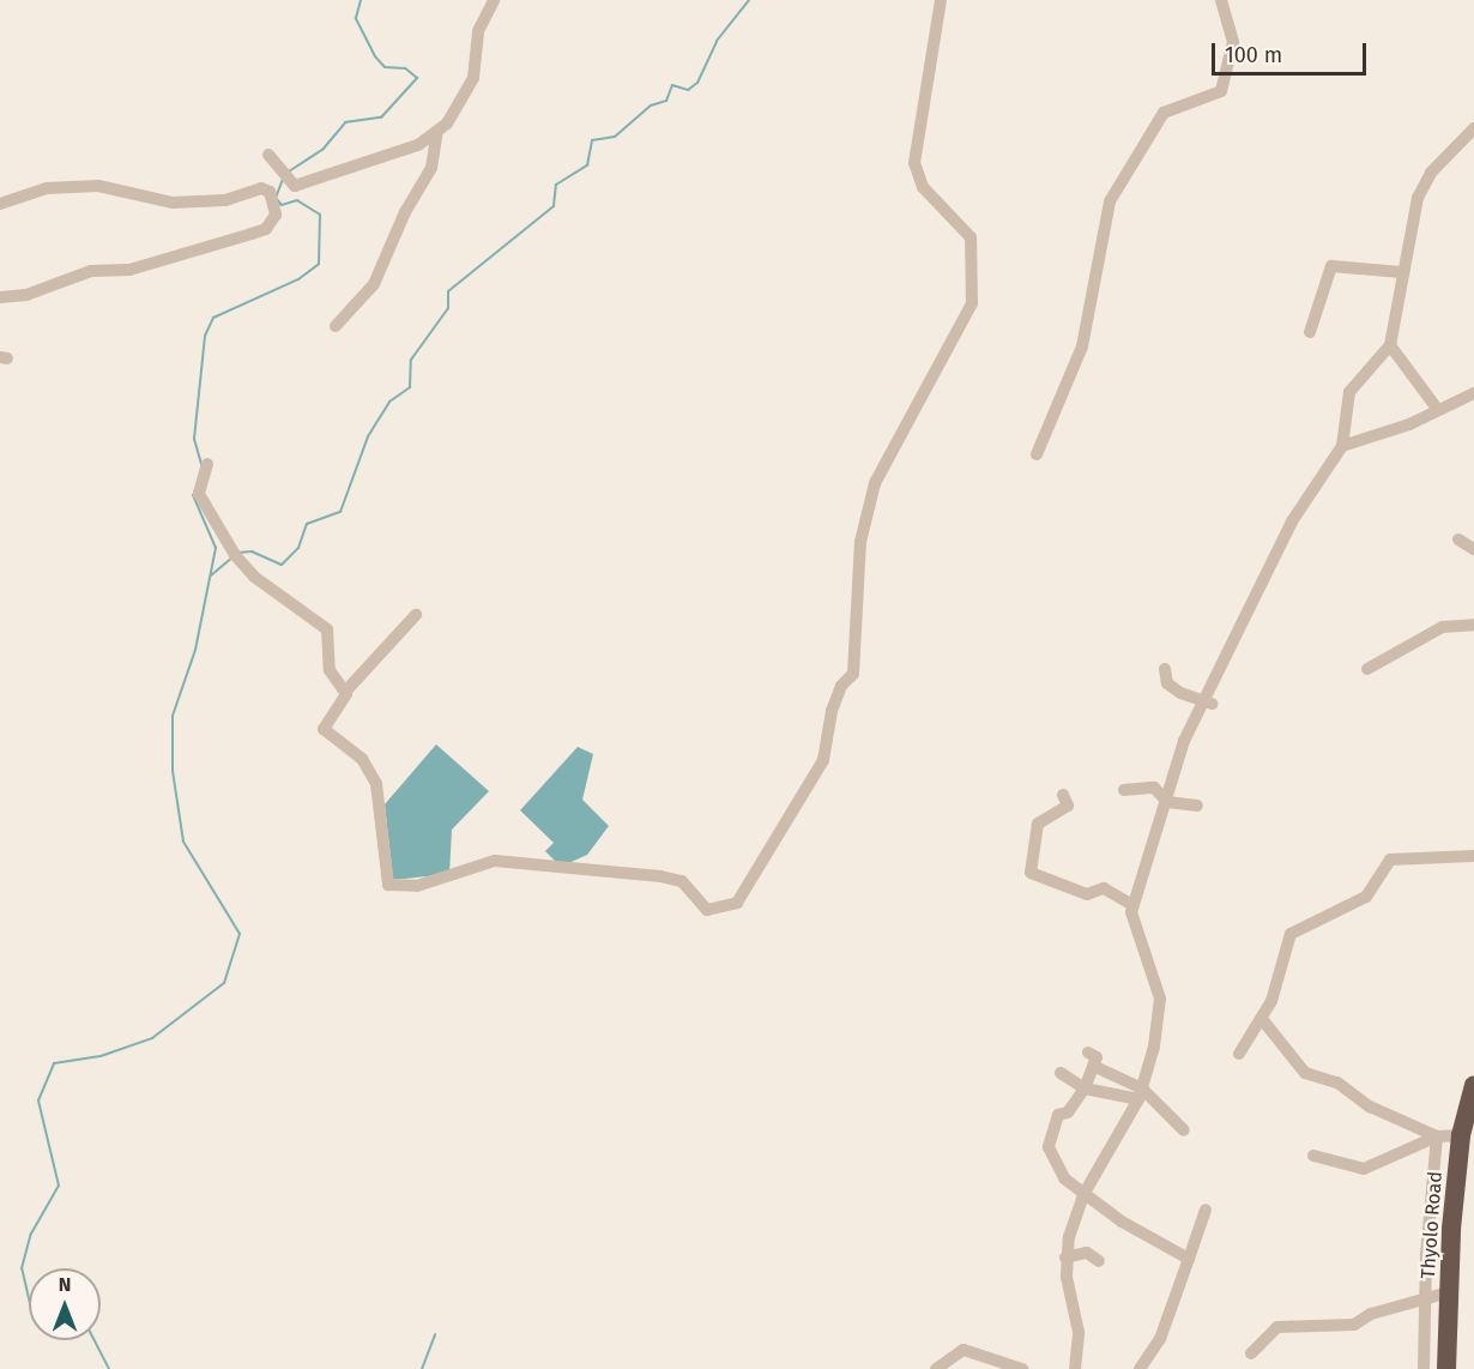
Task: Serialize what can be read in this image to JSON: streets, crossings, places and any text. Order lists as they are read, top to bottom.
{
  "streets": {
    "highway": ["Thyolo Road"]
  },
  "scale_bar": "100 m",
  "north": "top"
}
